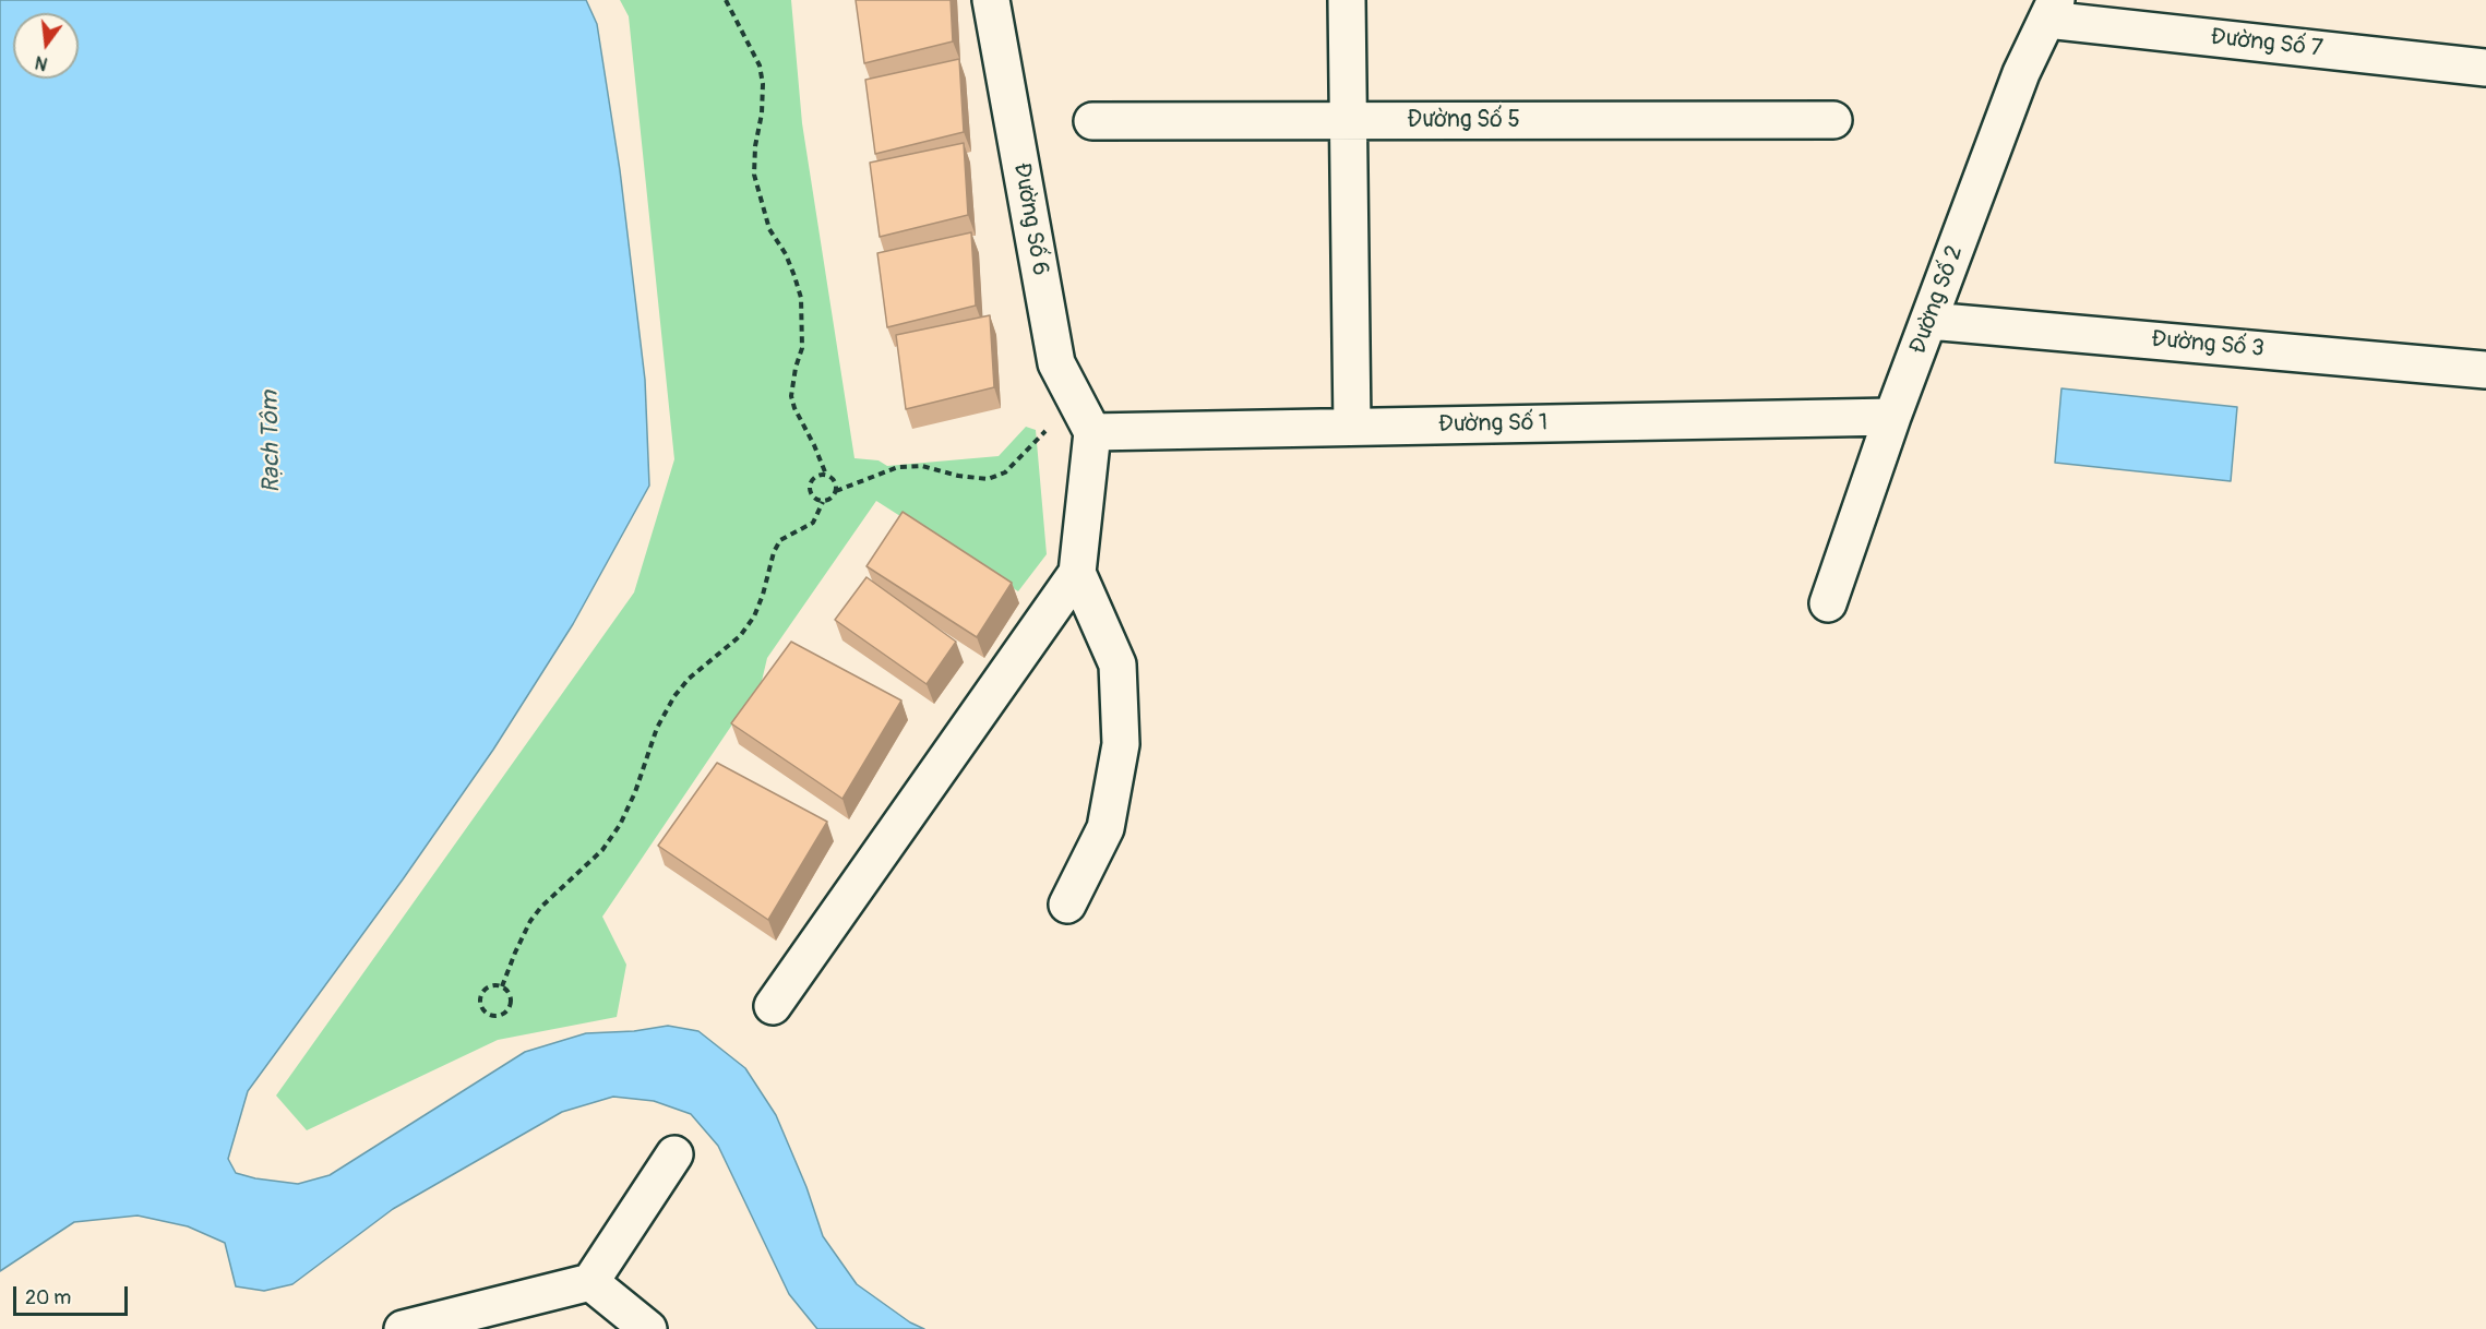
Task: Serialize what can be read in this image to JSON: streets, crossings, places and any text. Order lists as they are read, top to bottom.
{
  "streets": {
    "street": [
      "Đường Số 7",
      "Đường Số 5",
      "Đường Số 6",
      "Đường Số 2",
      "Đường Số 3",
      "Đường Số 1"
    ]
  },
  "crossings": [
    ["Đường Số 7", "Đường Số 2"],
    ["Đường Số 6", "Đường Số 1"],
    ["Đường Số 2", "Đường Số 3"],
    ["Đường Số 2", "Đường Số 1"]
  ],
  "water": ["Rạch Tôm"],
  "scale_bar": "20 m",
  "north": "bottom"
}
